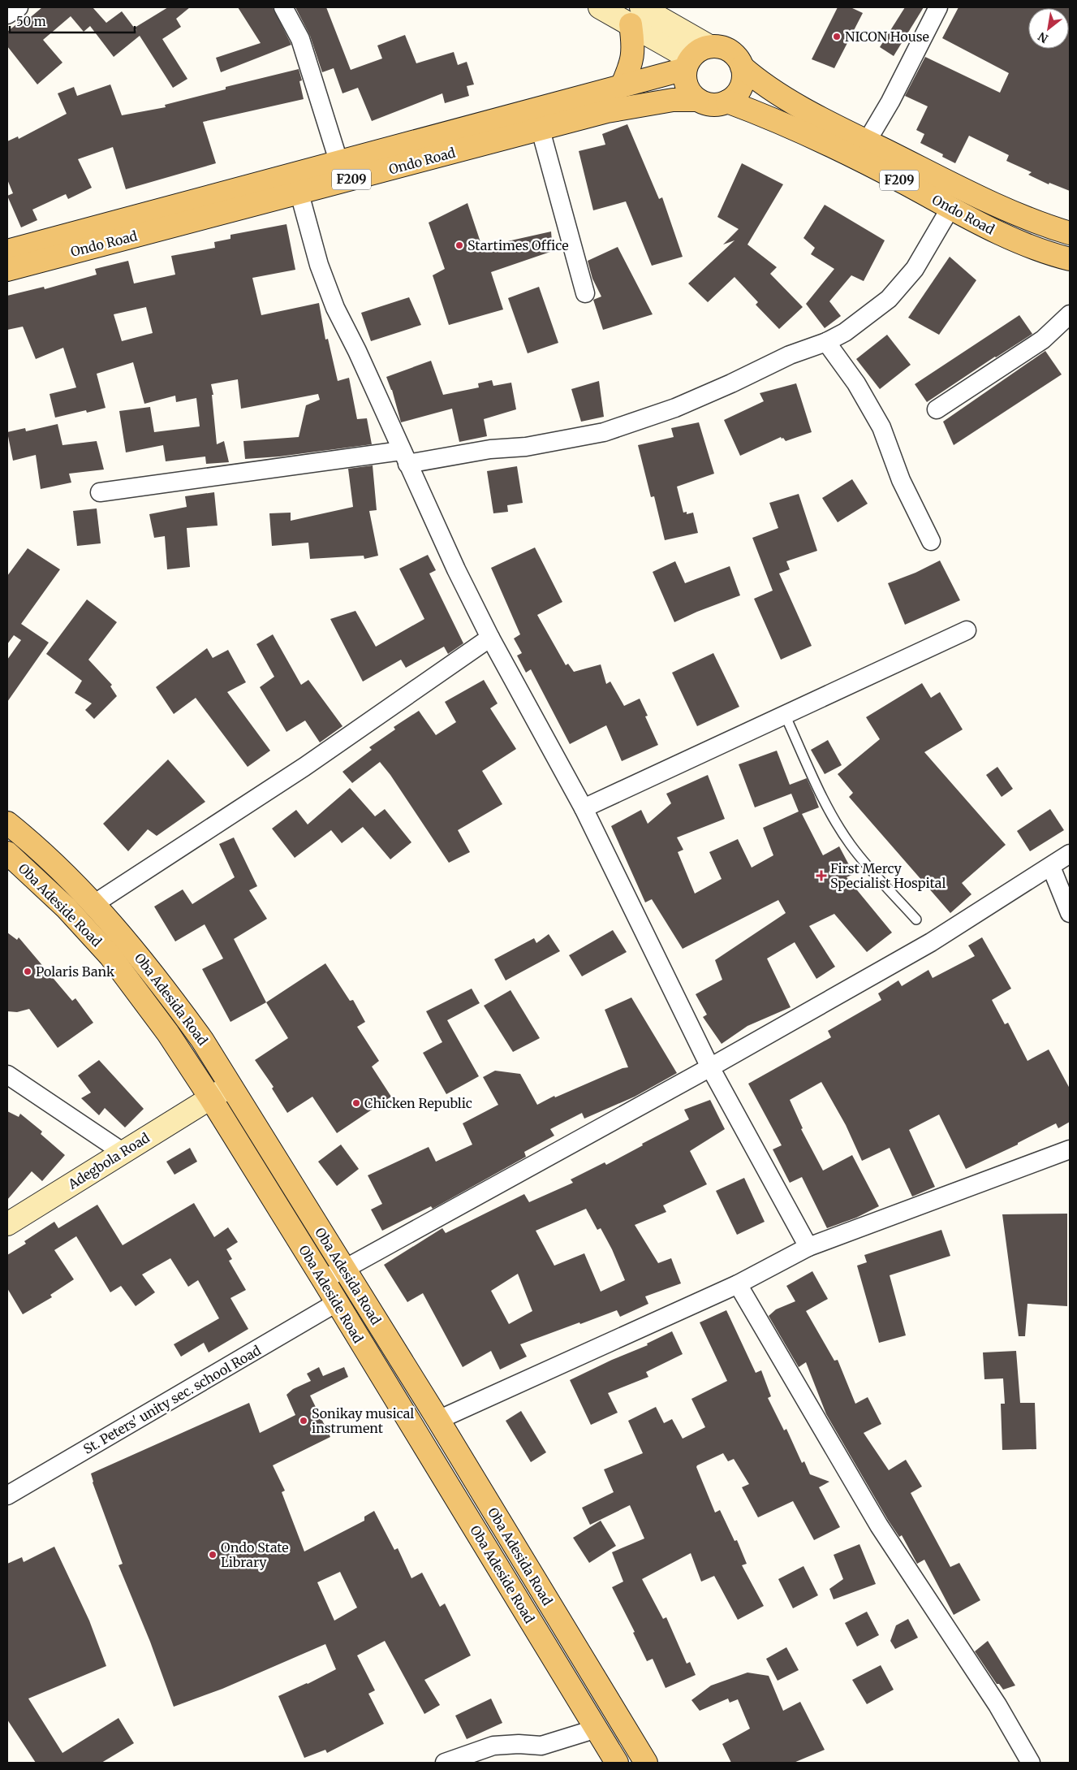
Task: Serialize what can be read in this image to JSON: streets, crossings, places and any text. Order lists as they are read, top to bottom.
{
  "streets": {
    "main road": [
      "Ondo Road",
      "F209",
      "Oba Adeside Road",
      "Oba Adesida Road"
    ],
    "street": ["Adegbola Road", "St. Peters' unity sec. school Road"]
  },
  "crossings": [
    ["Ondo Road", "F209"],
    ["Oba Adeside Road", "Adegbola Road"],
    ["Oba Adeside Road", "St. Peters' unity sec. school Road"],
    ["Oba Adesida Road", "Adegbola Road"]
  ],
  "places": {
    "other": [
      "NICON House",
      "Startimes Office",
      "Polaris Bank",
      "Chicken Republic",
      "Sonikay musical instrument",
      "Ondo State Library"
    ],
    "health": ["First Mercy Specialist Hospital"]
  },
  "scale_bar": "50 m",
  "north": "bottom left"
}
